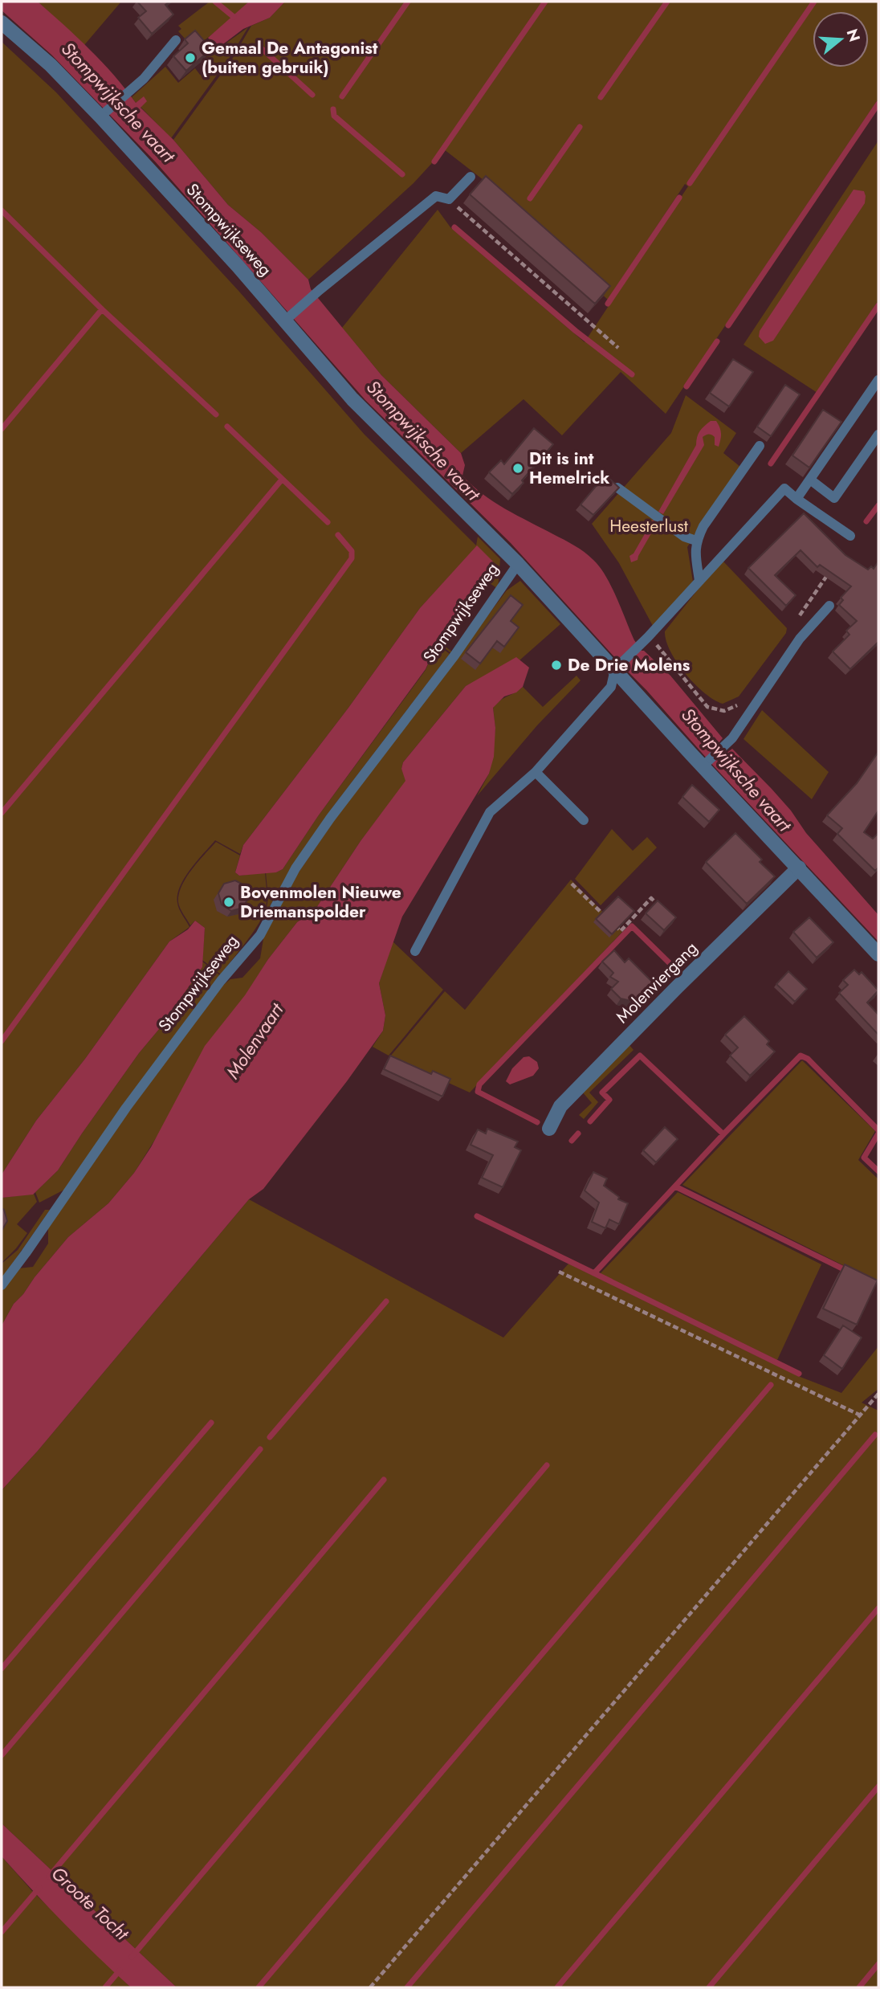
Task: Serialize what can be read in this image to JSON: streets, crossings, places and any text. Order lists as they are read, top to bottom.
{
  "streets": {
    "street": ["Stompwijkseweg", "Molenviergang"]
  },
  "crossings": [
    ["Stompwijkseweg", "Molenviergang"]
  ],
  "water": ["Stompwijksche vaart", "Molenvaart", "Groote Tocht"],
  "parks": ["Heesterlust"],
  "places": [
    "Gemaal De Antagonist (buiten gebruik)",
    "Dit is int Hemelrick",
    "De Drie Molens",
    "Bovenmolen Nieuwe Driemanspolder"
  ],
  "north": "right"
}
